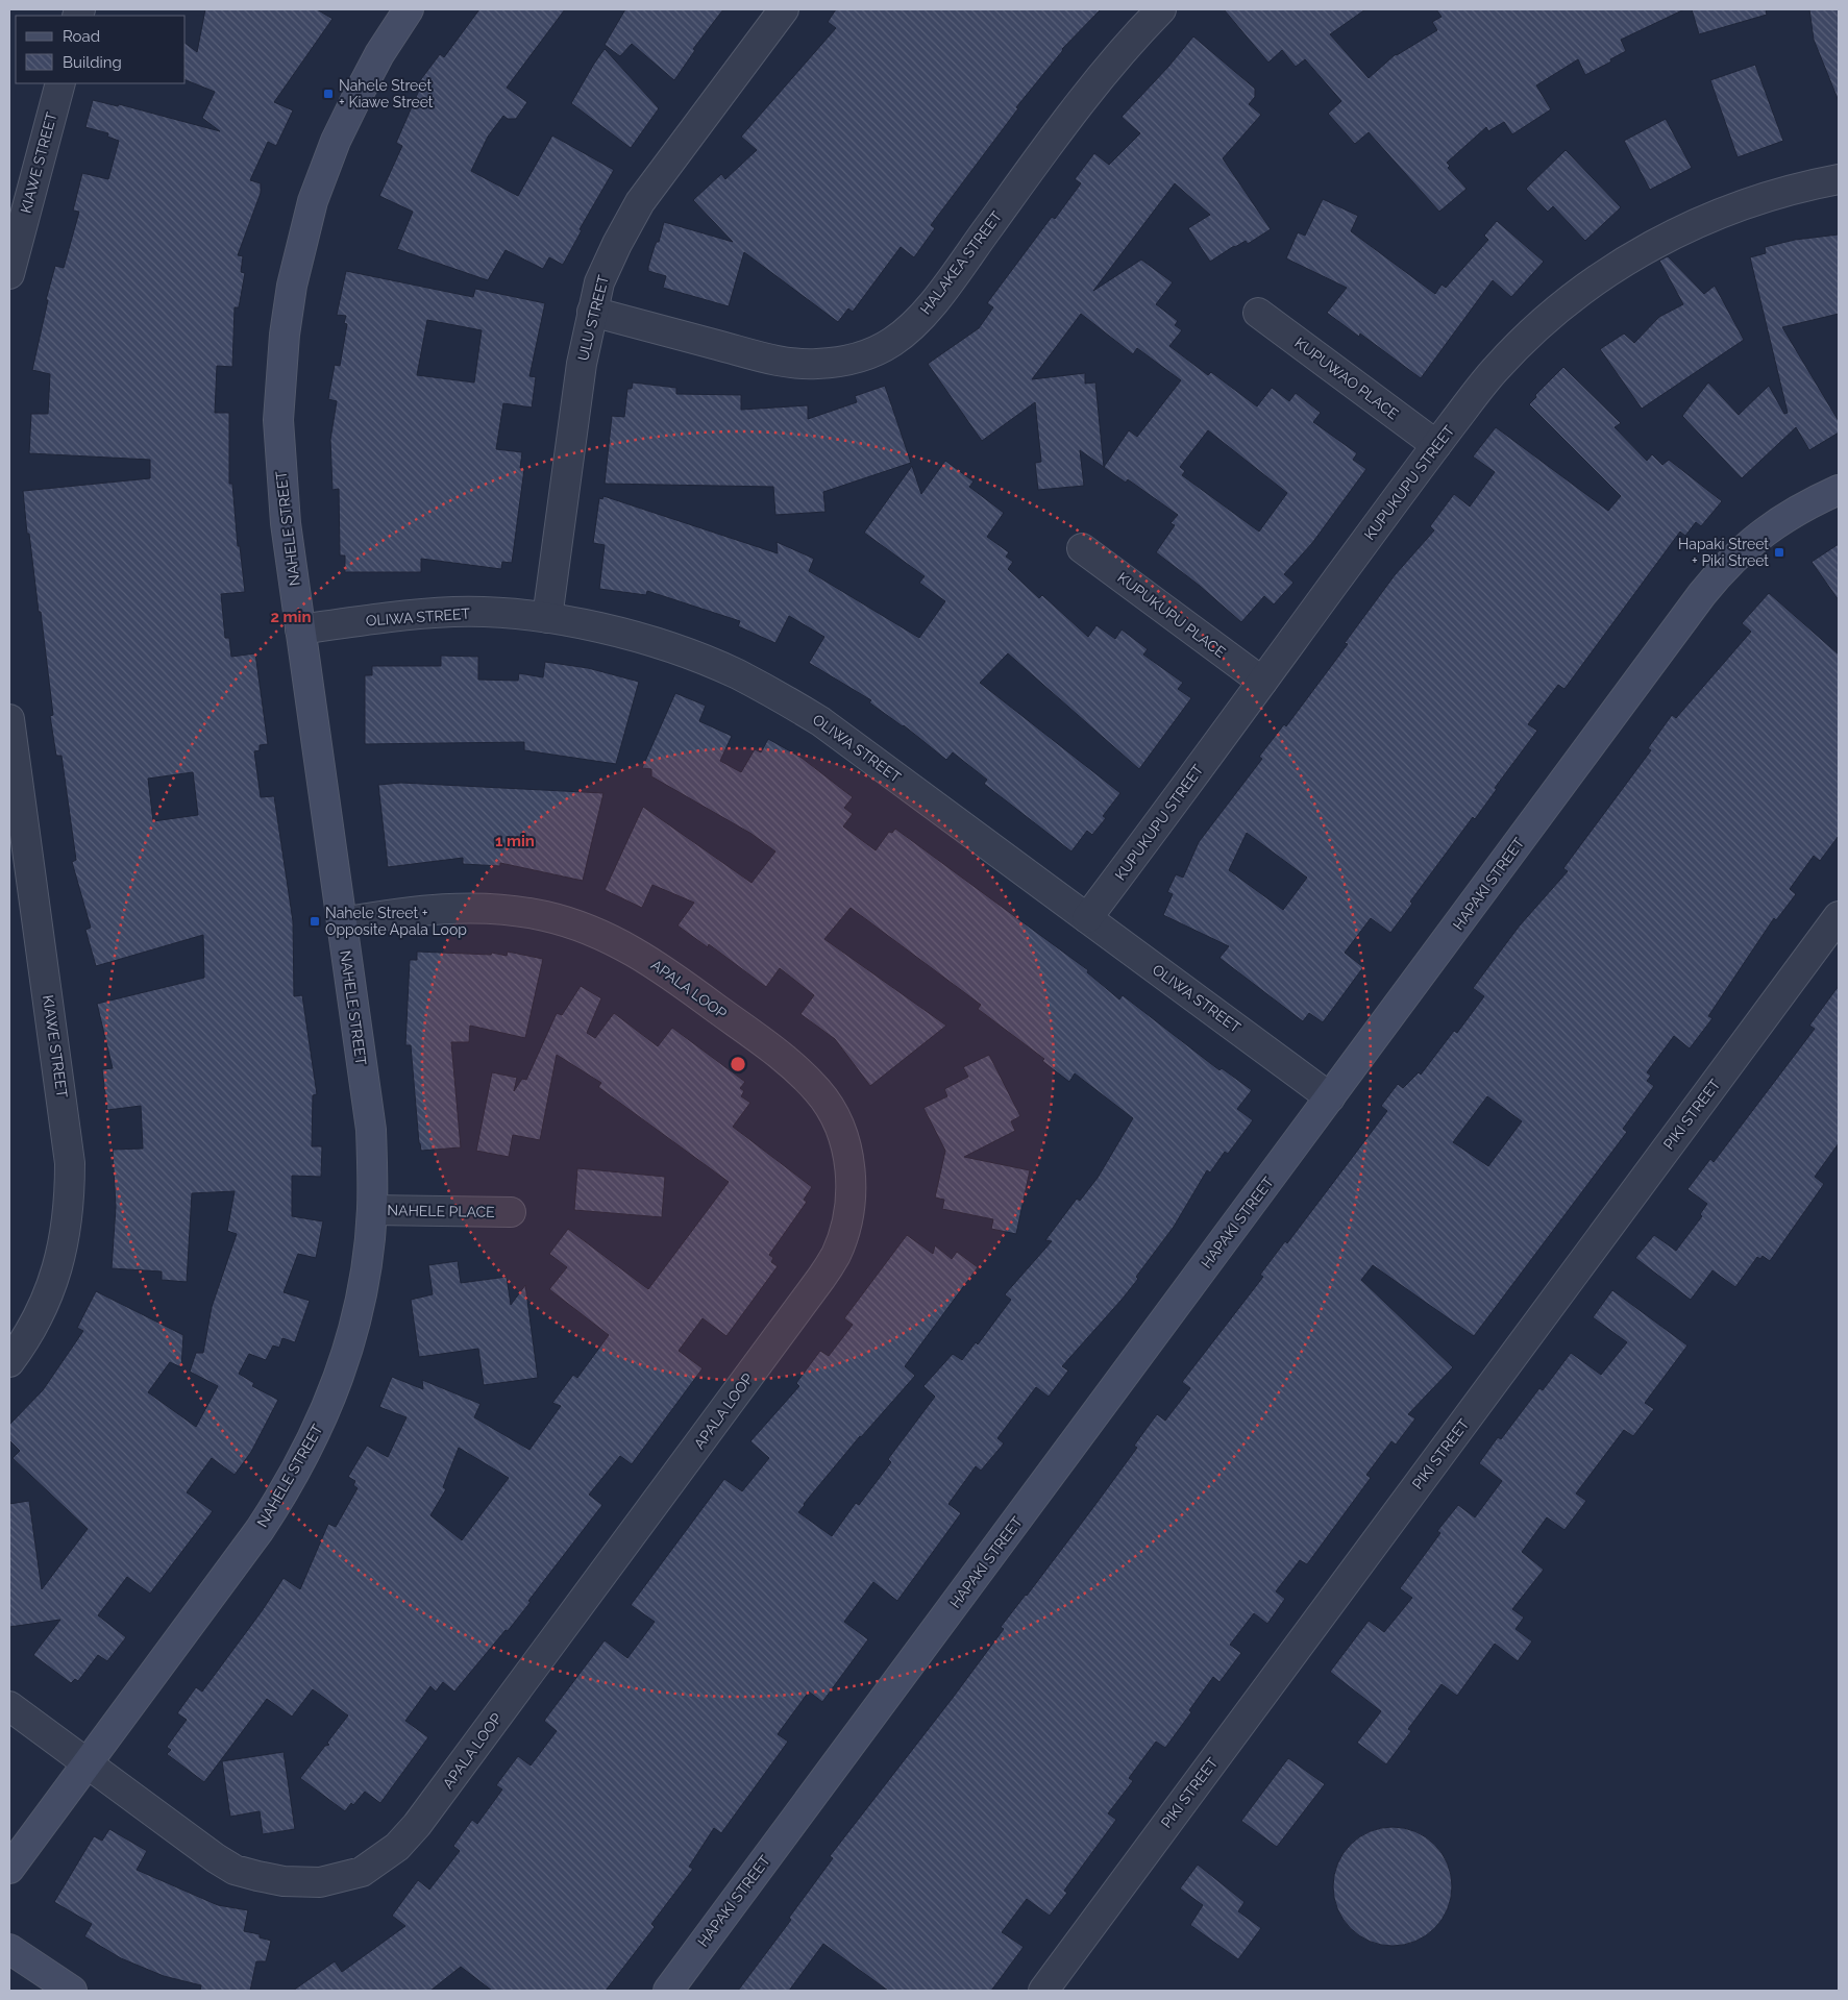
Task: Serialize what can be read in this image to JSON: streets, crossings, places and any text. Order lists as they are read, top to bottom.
{
  "streets": {
    "street": [
      "KIAWE STREET",
      "HALAKEA STREET",
      "ULU STREET",
      "KUPUWAO PLACE",
      "KUPUKUPU STREET",
      "NAHELE STREET",
      "KUPUKUPU PLACE",
      "OLIWA STREET",
      "HAPAKI STREET",
      "APALA LOOP",
      "PIKI STREET",
      "NAHELE PLACE"
    ]
  },
  "crossings": [
    ["HALAKEA STREET", "ULU STREET"],
    ["ULU STREET", "OLIWA STREET"],
    ["KUPUWAO PLACE", "KUPUKUPU STREET"],
    ["KUPUKUPU STREET", "KUPUKUPU PLACE"],
    ["KUPUKUPU STREET", "OLIWA STREET"],
    ["NAHELE STREET", "OLIWA STREET"],
    ["NAHELE STREET", "APALA LOOP"],
    ["NAHELE STREET", "NAHELE PLACE"],
    ["OLIWA STREET", "HAPAKI STREET"]
  ],
  "places": {
    "transit": ["Nahele Street + Kiawe Street", "Hapaki Street + Piki Street", "Nahele Street + Opposite Apala Loop"]
  },
  "legend": ["Road", "Building"],
  "rings": ["2 min", "1 min"]
}
